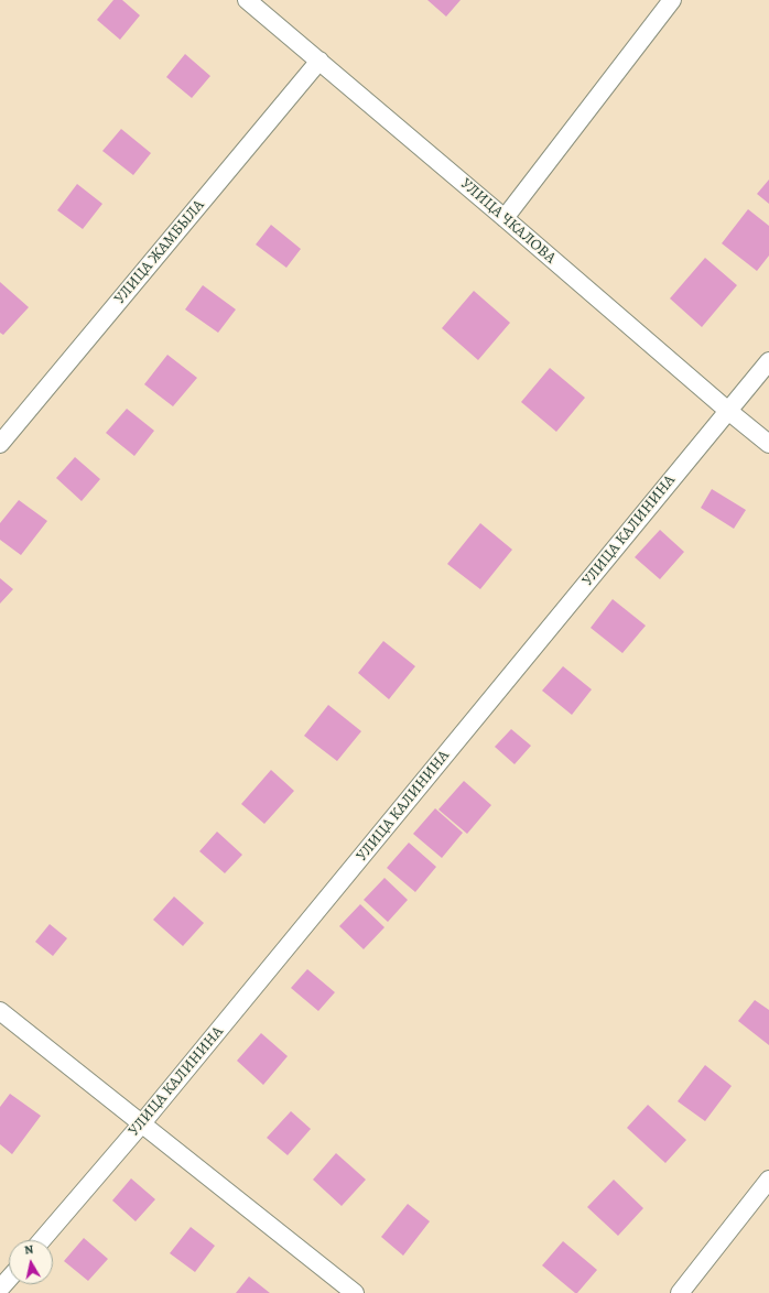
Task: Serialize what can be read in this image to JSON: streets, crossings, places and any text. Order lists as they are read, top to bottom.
{
  "streets": {
    "street": ["УЛИЦА ЧКАЛОВА", "УЛИЦА ЖАМБЫЛА", "УЛИЦА КАЛИНИНА"]
  },
  "crossings": [
    ["УЛИЦА ЧКАЛОВА", "УЛИЦА ЖАМБЫЛА"],
    ["УЛИЦА ЧКАЛОВА", "УЛИЦА КАЛИНИНА"]
  ],
  "north": "top"
}
